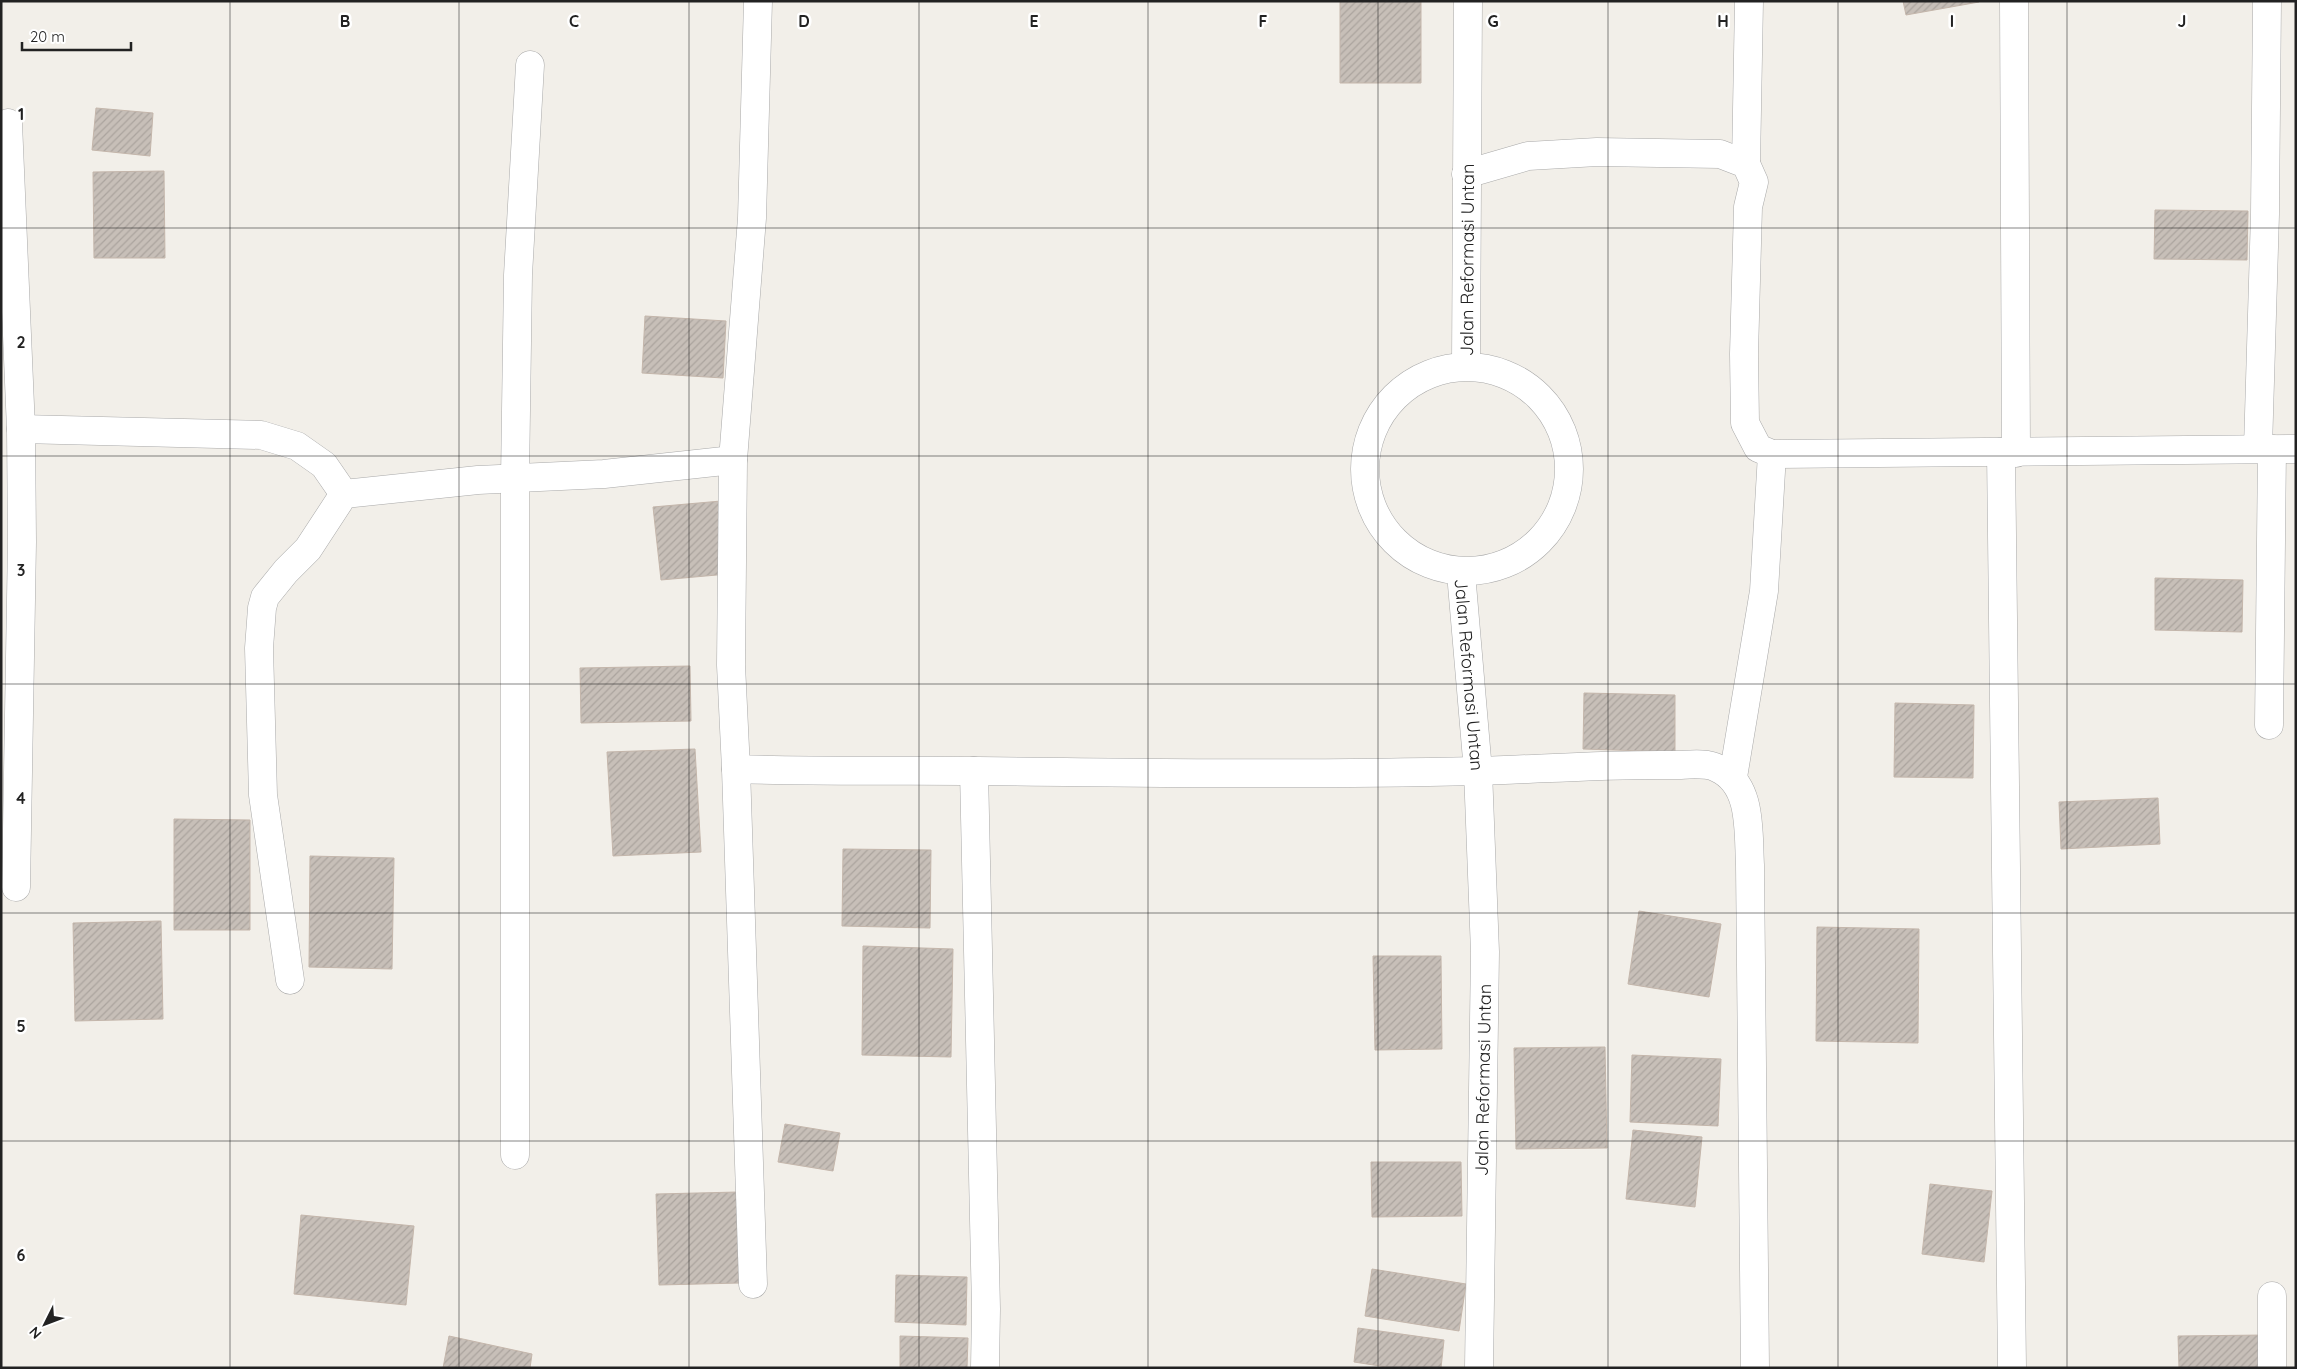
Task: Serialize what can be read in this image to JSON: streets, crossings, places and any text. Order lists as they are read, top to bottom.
{
  "streets": {
    "street": ["Jalan Reformasi Untan"]
  },
  "scale_bar": "20 m",
  "north": "bottom left",
  "grid": {
    "columns": [
      "B",
      "C",
      "D",
      "E",
      "F",
      "G",
      "H",
      "I",
      "J"
    ],
    "rows": [
      "1",
      "2",
      "3",
      "4",
      "5",
      "6"
    ]
  }
}
